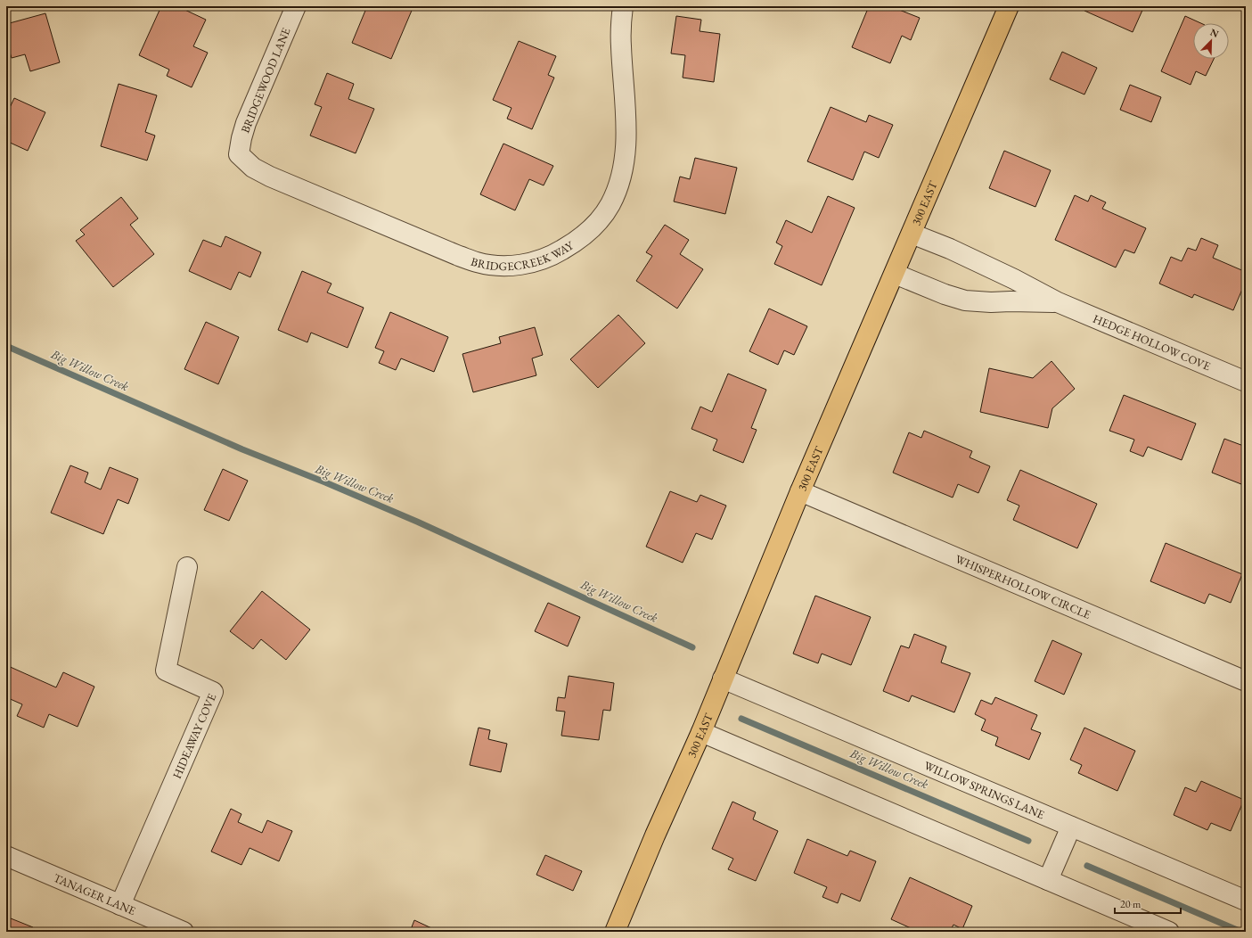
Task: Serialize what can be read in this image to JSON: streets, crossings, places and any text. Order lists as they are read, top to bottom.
{
  "streets": {
    "main road": ["300 EAST"],
    "street": [
      "BRIDGEWOOD LANE",
      "BRIDGECREEK WAY",
      "HEDGE HOLLOW COVE",
      "WHISPERHOLLOW CIRCLE",
      "HIDEAWAY COVE",
      "WILLOW SPRINGS LANE",
      "TANAGER LANE"
    ]
  },
  "crossings": [
    ["BRIDGEWOOD LANE", "BRIDGECREEK WAY"],
    ["300 EAST", "HEDGE HOLLOW COVE"],
    ["300 EAST", "WHISPERHOLLOW CIRCLE"],
    ["300 EAST", "WILLOW SPRINGS LANE"],
    ["HIDEAWAY COVE", "TANAGER LANE"]
  ],
  "water": ["Big Willow Creek"],
  "scale_bar": "20 m",
  "north": "top right"
}
